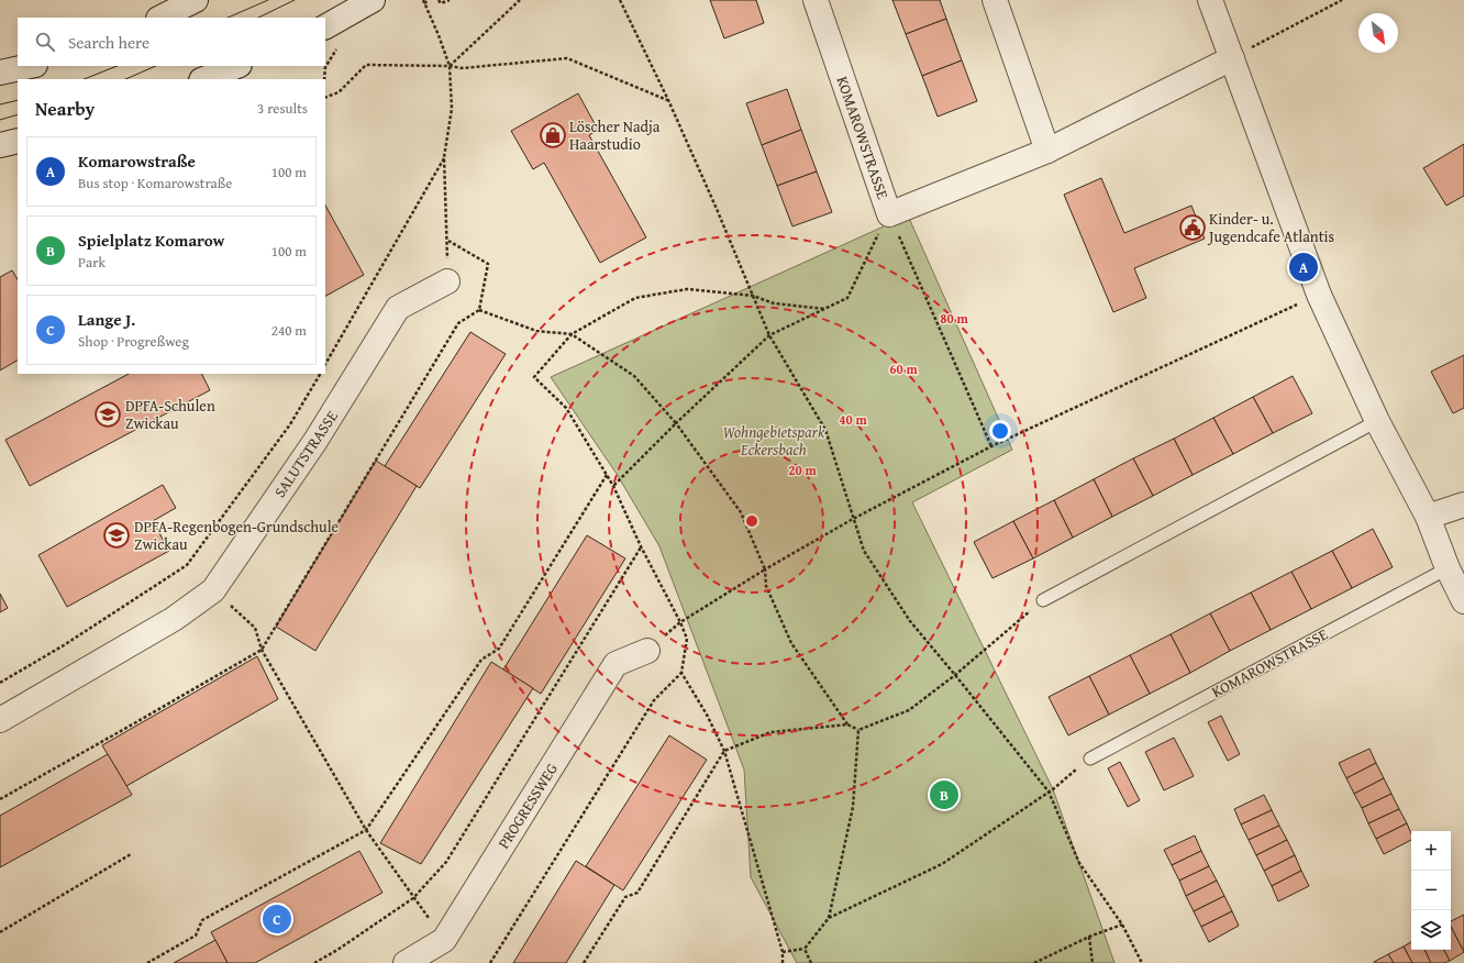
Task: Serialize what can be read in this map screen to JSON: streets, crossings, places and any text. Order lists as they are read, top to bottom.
{
  "streets": {
    "street": ["KOMAROWSTRASSE", "SALUTSTRASSE", "PROGRESSWEG"]
  },
  "parks": ["Wohngebietspark Eckersbach"],
  "places": {
    "shop": ["Löscher Nadja Haarstudio"],
    "public building": ["Kinder- u. Jugendcafe Atlantis"],
    "school or university": ["DPFA-Schulen Zwickau", "DPFA-Regenbogen-Grundschule Zwickau"]
  },
  "north": "bottom right",
  "page": {
    "search": "Search here",
    "heading": ["Nearby", "3 results"],
    "list": [
      {
        "mark": "A",
        "name": "Komarowstraße",
        "note": "Bus stop · Komarowstraße",
        "value": "100 m"
      },
      {
        "mark": "B",
        "name": "Spielplatz Komarow",
        "note": "Park",
        "value": "100 m"
      },
      {
        "mark": "C",
        "name": "Lange J.",
        "note": "Shop · Progreßweg",
        "value": "240 m"
      }
    ],
    "pins": ["A", "B", "C"],
    "map_buttons": ["+", "−"]
  },
  "rings": [
    "80 m",
    "60 m",
    "40 m",
    "20 m"
  ]
}
